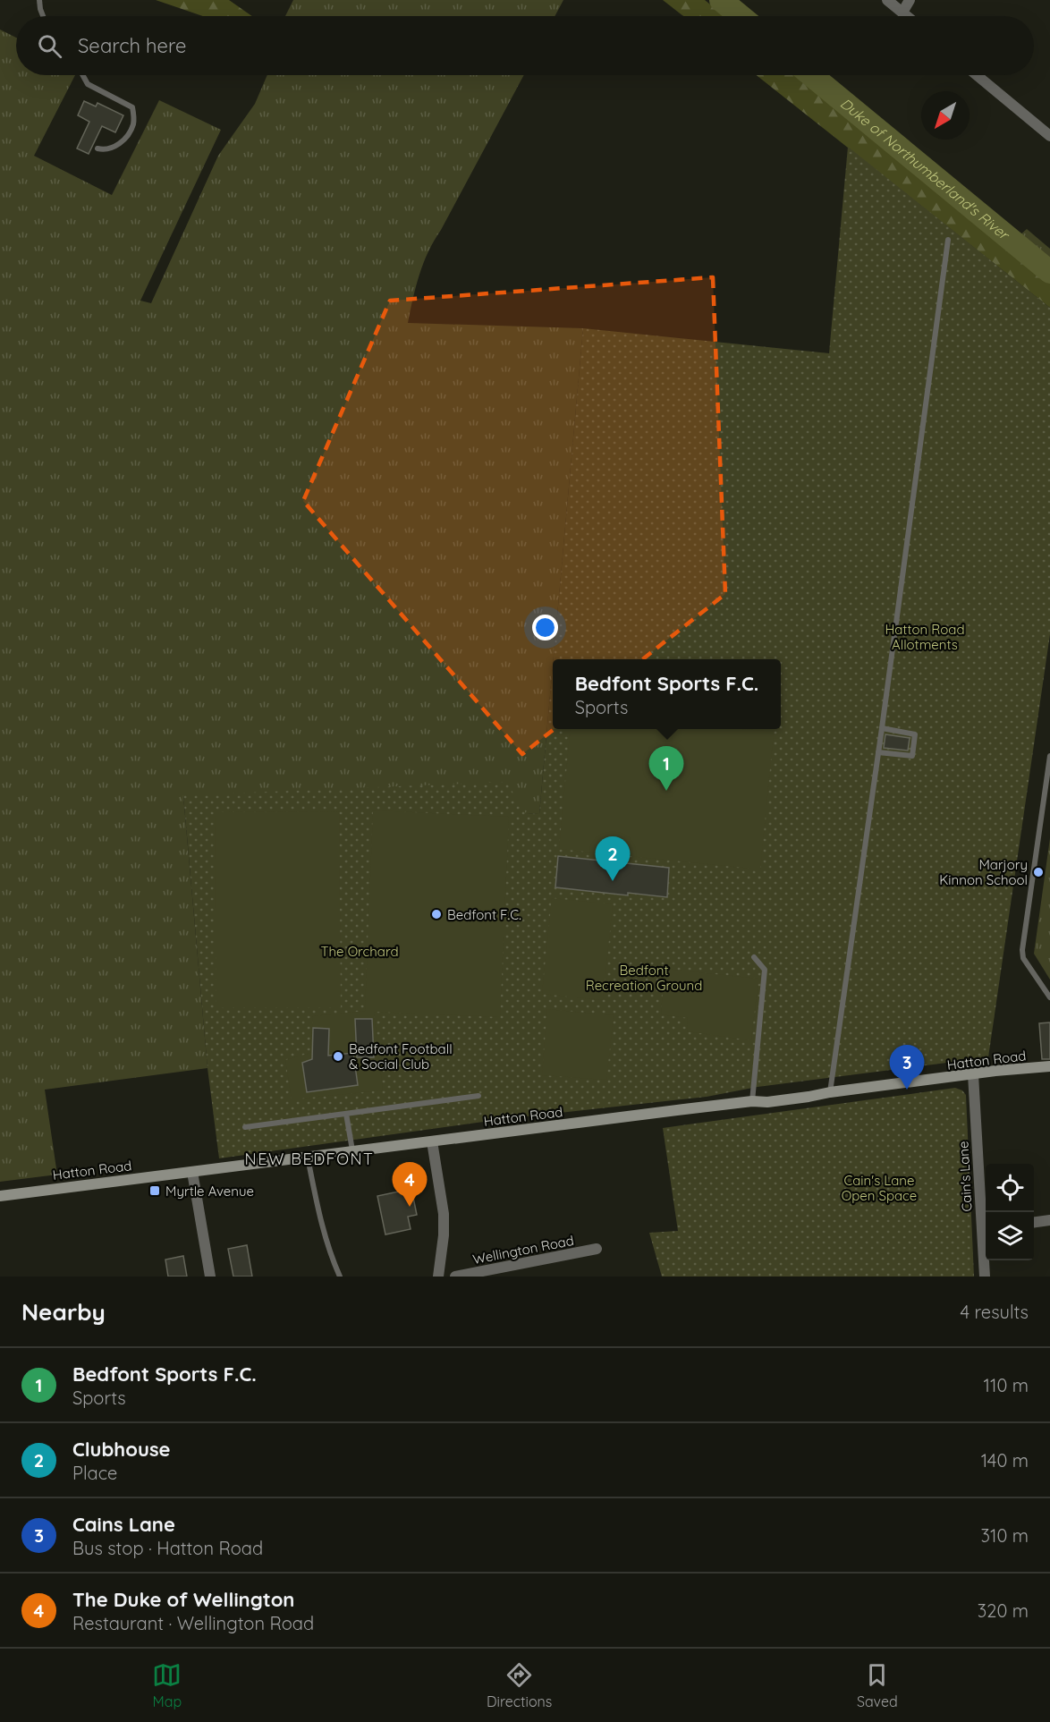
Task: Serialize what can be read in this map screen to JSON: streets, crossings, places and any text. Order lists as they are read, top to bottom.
{
  "streets": {
    "street": ["Hatton Road", "Cain's Lane", "Wellington Road"]
  },
  "crossings": [
    ["Hatton Road", "Cain's Lane"]
  ],
  "districts": ["NEW BEDFONT"],
  "water": ["Duke of Northumberland's River"],
  "parks": [
    "Hatton Road Allotments",
    "The Orchard",
    "Bedfont Recreation Ground",
    "Cain's Lane Open Space"
  ],
  "places": {
    "other": ["Marjory Kinnon School", "Bedfont F.C.", "Bedfont Football & Social Club"],
    "transit": ["Myrtle Avenue"]
  },
  "north": "bottom left",
  "page": {
    "search": "Search here",
    "popup": ["Bedfont Sports F.C.", "Sports"],
    "pins": [
      "1",
      "2",
      "3",
      "4"
    ],
    "heading": ["Nearby", "4 results"],
    "list": [
      {
        "mark": "1",
        "name": "Bedfont Sports F.C.",
        "note": "Sports",
        "value": "110 m"
      },
      {
        "mark": "2",
        "name": "Clubhouse",
        "note": "Place",
        "value": "140 m"
      },
      {
        "mark": "3",
        "name": "Cains Lane",
        "note": "Bus stop · Hatton Road",
        "value": "310 m"
      },
      {
        "mark": "4",
        "name": "The Duke of Wellington",
        "note": "Restaurant · Wellington Road",
        "value": "320 m"
      }
    ],
    "nav": ["Map", "Directions", "Saved"]
  }
}
